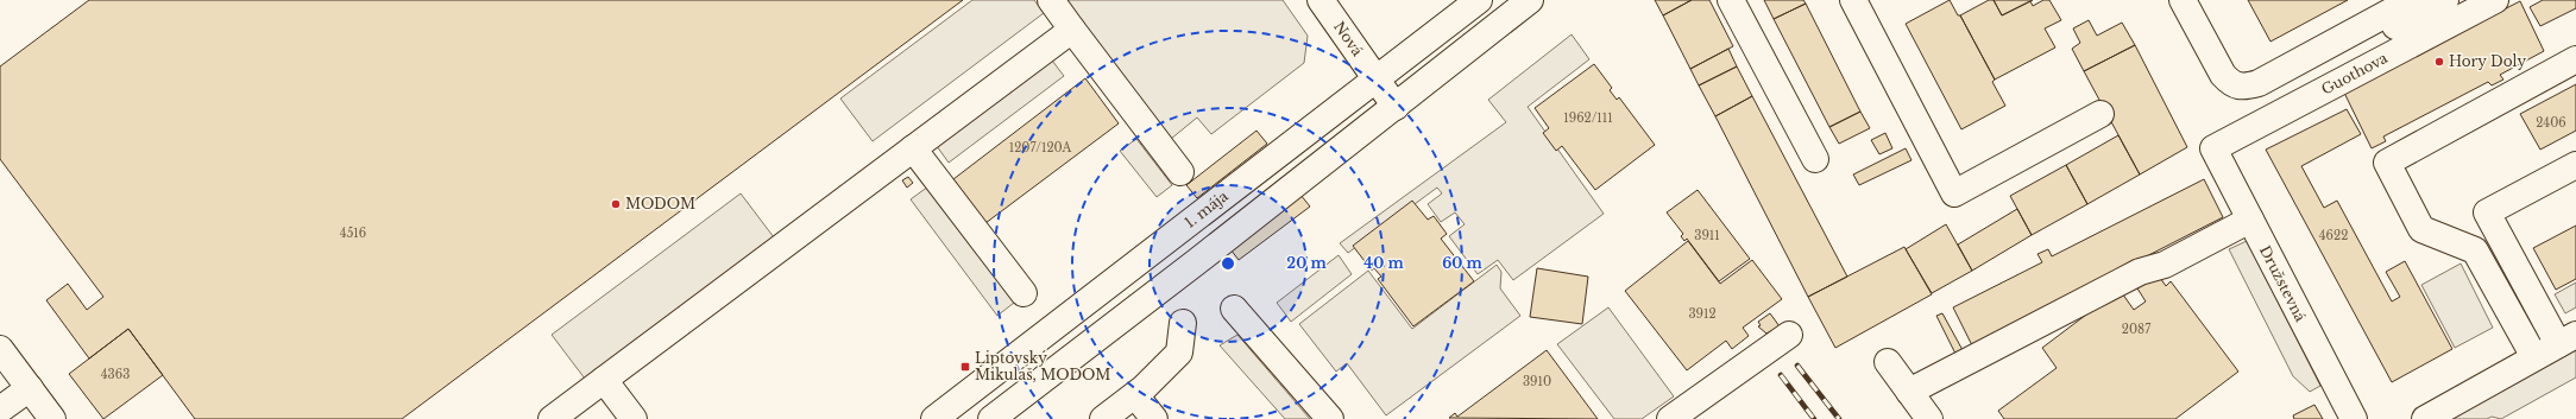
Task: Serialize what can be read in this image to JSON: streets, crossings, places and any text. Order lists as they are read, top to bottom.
{
  "streets": {
    "main road": [
      "Nová",
      "Guothova",
      "1. mája",
      "Družstevná"
    ]
  },
  "crossings": [
    ["Nová", "1. mája"],
    ["Guothova", "Družstevná"]
  ],
  "places": {
    "other": ["Hory Doly", "MODOM"],
    "transit": ["Liptovský Mikuláš, MODOM"]
  },
  "house_numbers": [
    "1962/111",
    "2406",
    "1207/120A",
    "4516",
    "3911",
    "4622",
    "3912",
    "2087",
    "4363",
    "3910"
  ],
  "rings": ["20 m", "40 m", "60 m"]
}
